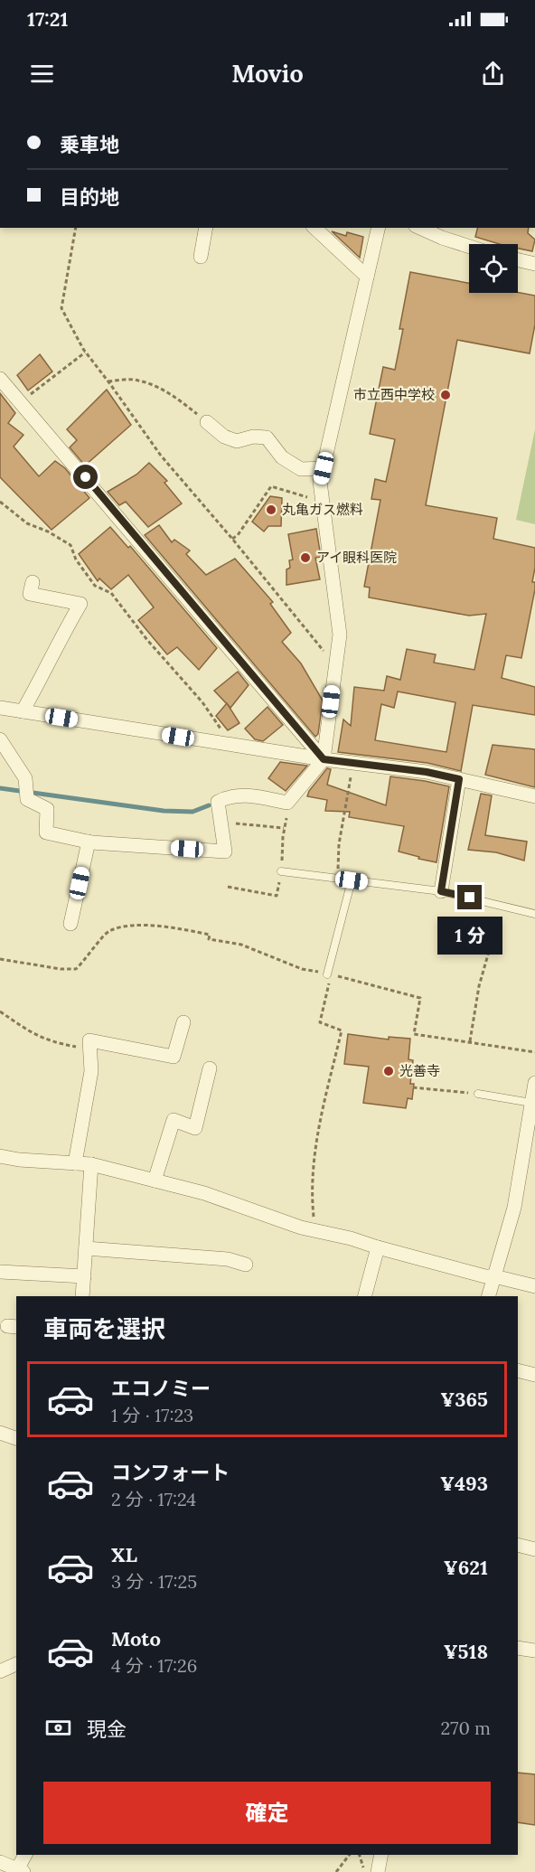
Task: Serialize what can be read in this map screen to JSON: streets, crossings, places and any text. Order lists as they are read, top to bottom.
{
  "places": [
    "市立西中学校",
    "丸亀ガス燃料",
    "アイ眼科医院",
    "光善寺"
  ],
  "page": {
    "status": "17:21",
    "header": "Movio",
    "banner": ["乗車地", "目的地"],
    "bubble": "1 分",
    "heading": "車両を選択",
    "list": [
      {
        "name": "エコノミー",
        "note": "1 分 · 17:23",
        "value": "¥365"
      },
      {
        "name": "コンフォート",
        "note": "2 分 · 17:24",
        "value": "¥493"
      },
      {
        "name": "XL",
        "note": "3 分 · 17:25",
        "value": "¥621"
      },
      {
        "name": "Moto",
        "note": "4 分 · 17:26",
        "value": "¥518"
      }
    ],
    "pay": ["現金", "270 m"],
    "buttons": "確定"
  }
}
